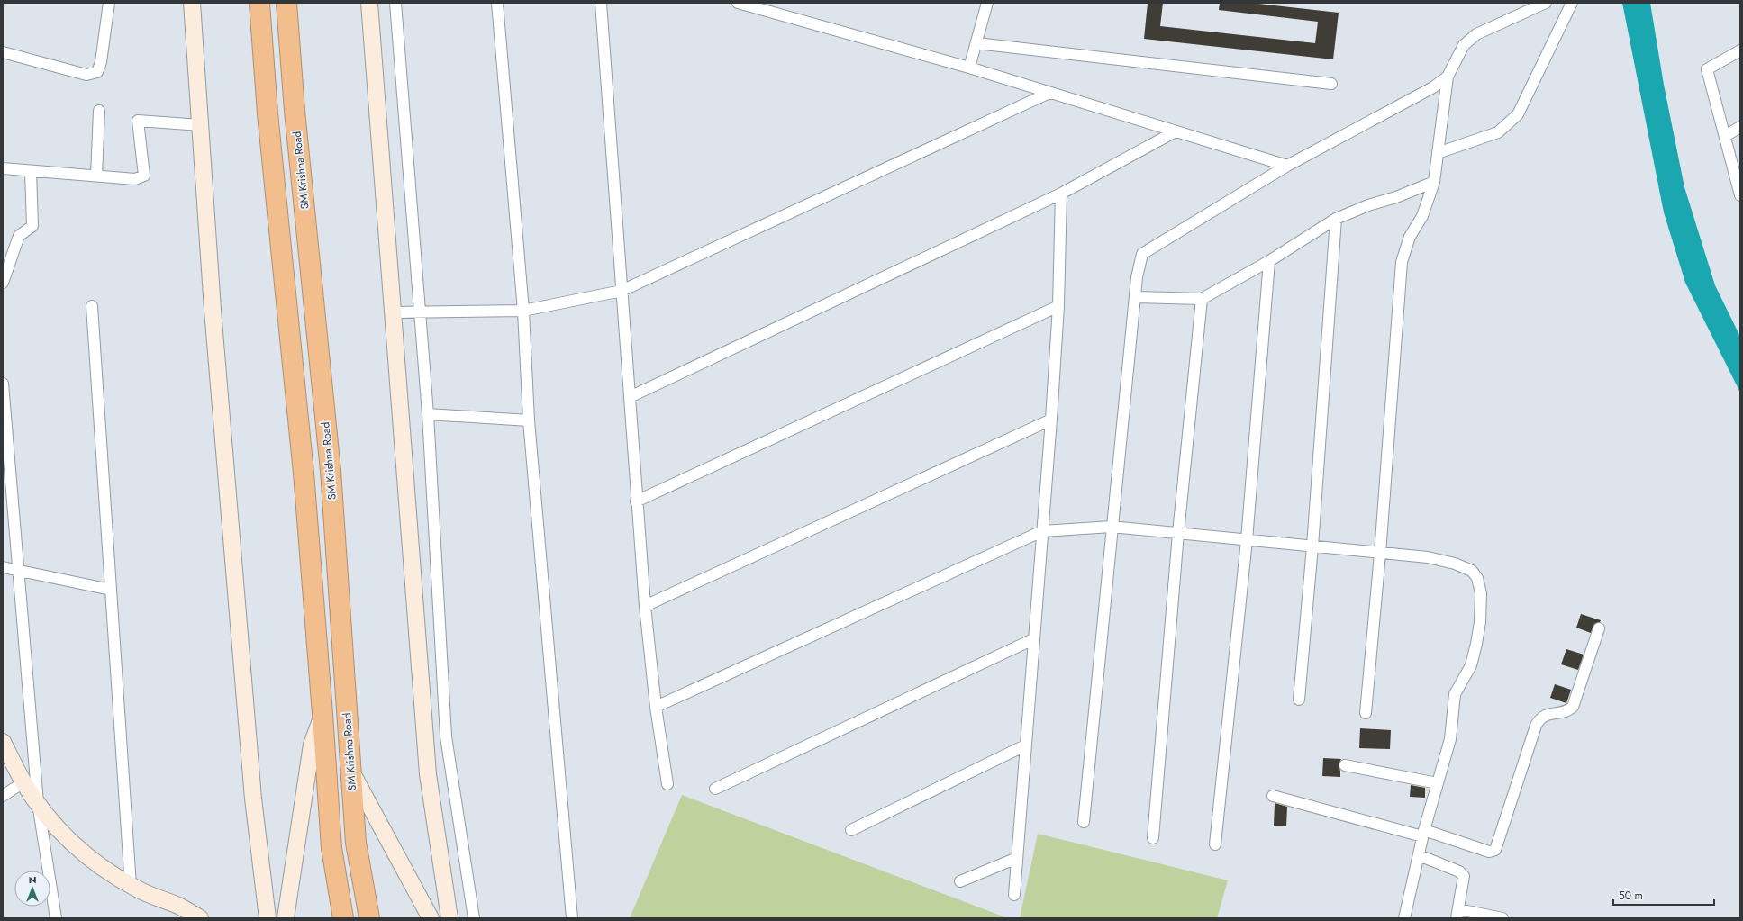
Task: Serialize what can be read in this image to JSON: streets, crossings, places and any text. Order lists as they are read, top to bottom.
{
  "streets": {
    "highway": ["SM Krishna Road"]
  },
  "scale_bar": "50 m",
  "north": "top"
}
